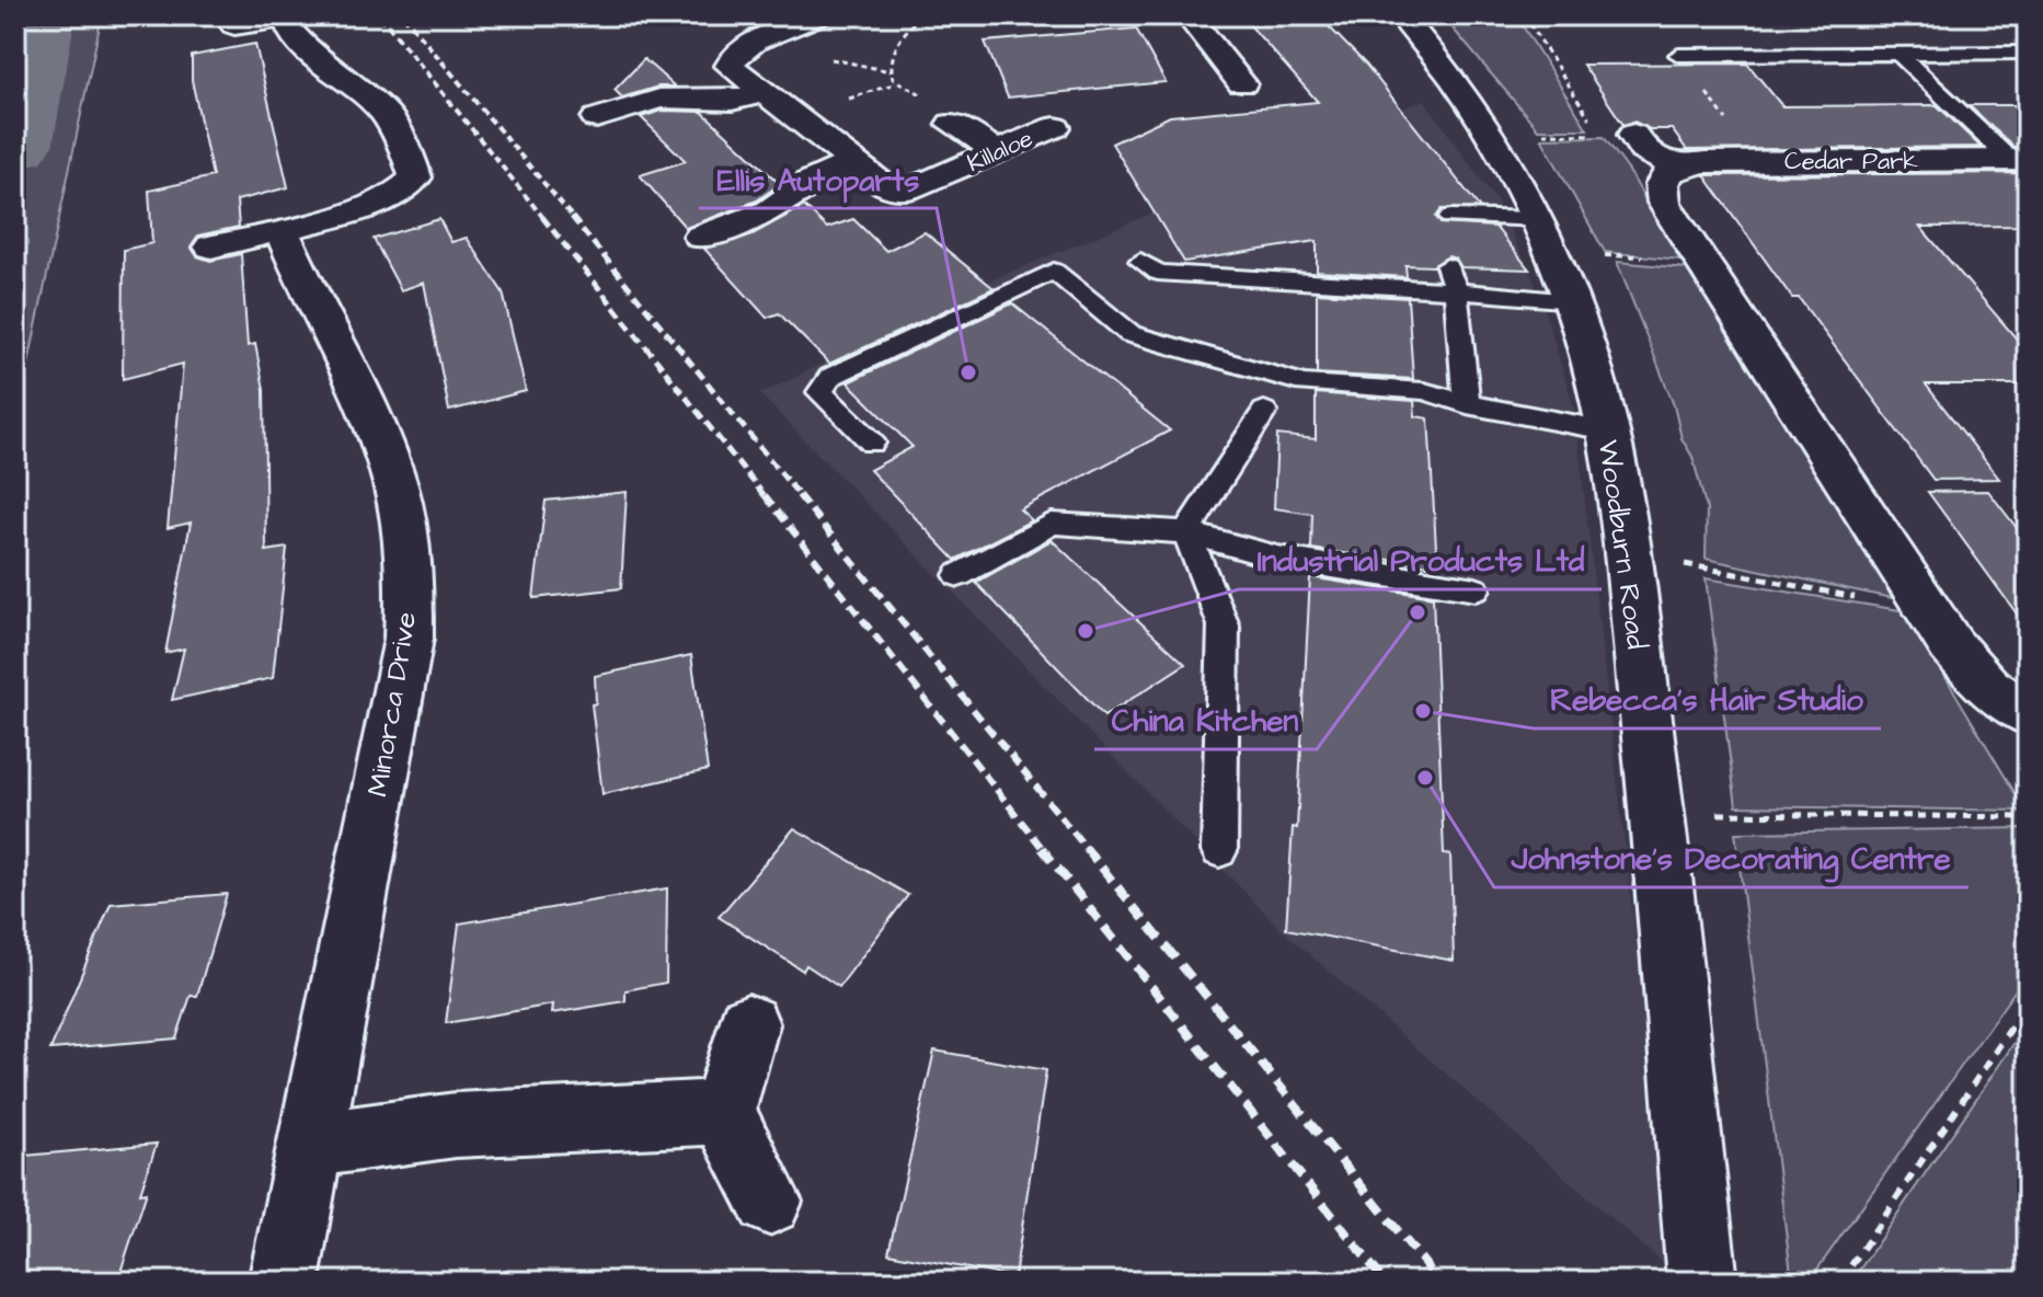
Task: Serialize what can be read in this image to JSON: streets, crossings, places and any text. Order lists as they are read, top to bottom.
{
  "streets": {
    "street": [
      "Killaloe",
      "Cedar Park",
      "Woodburn Road",
      "Minorca Drive"
    ]
  },
  "places": [
    "Ellis Autoparts",
    "China Kitchen",
    "Industrial Products Ltd",
    "Rebecca's Hair Studio",
    "Johnstone's Decorating Centre"
  ]
}
